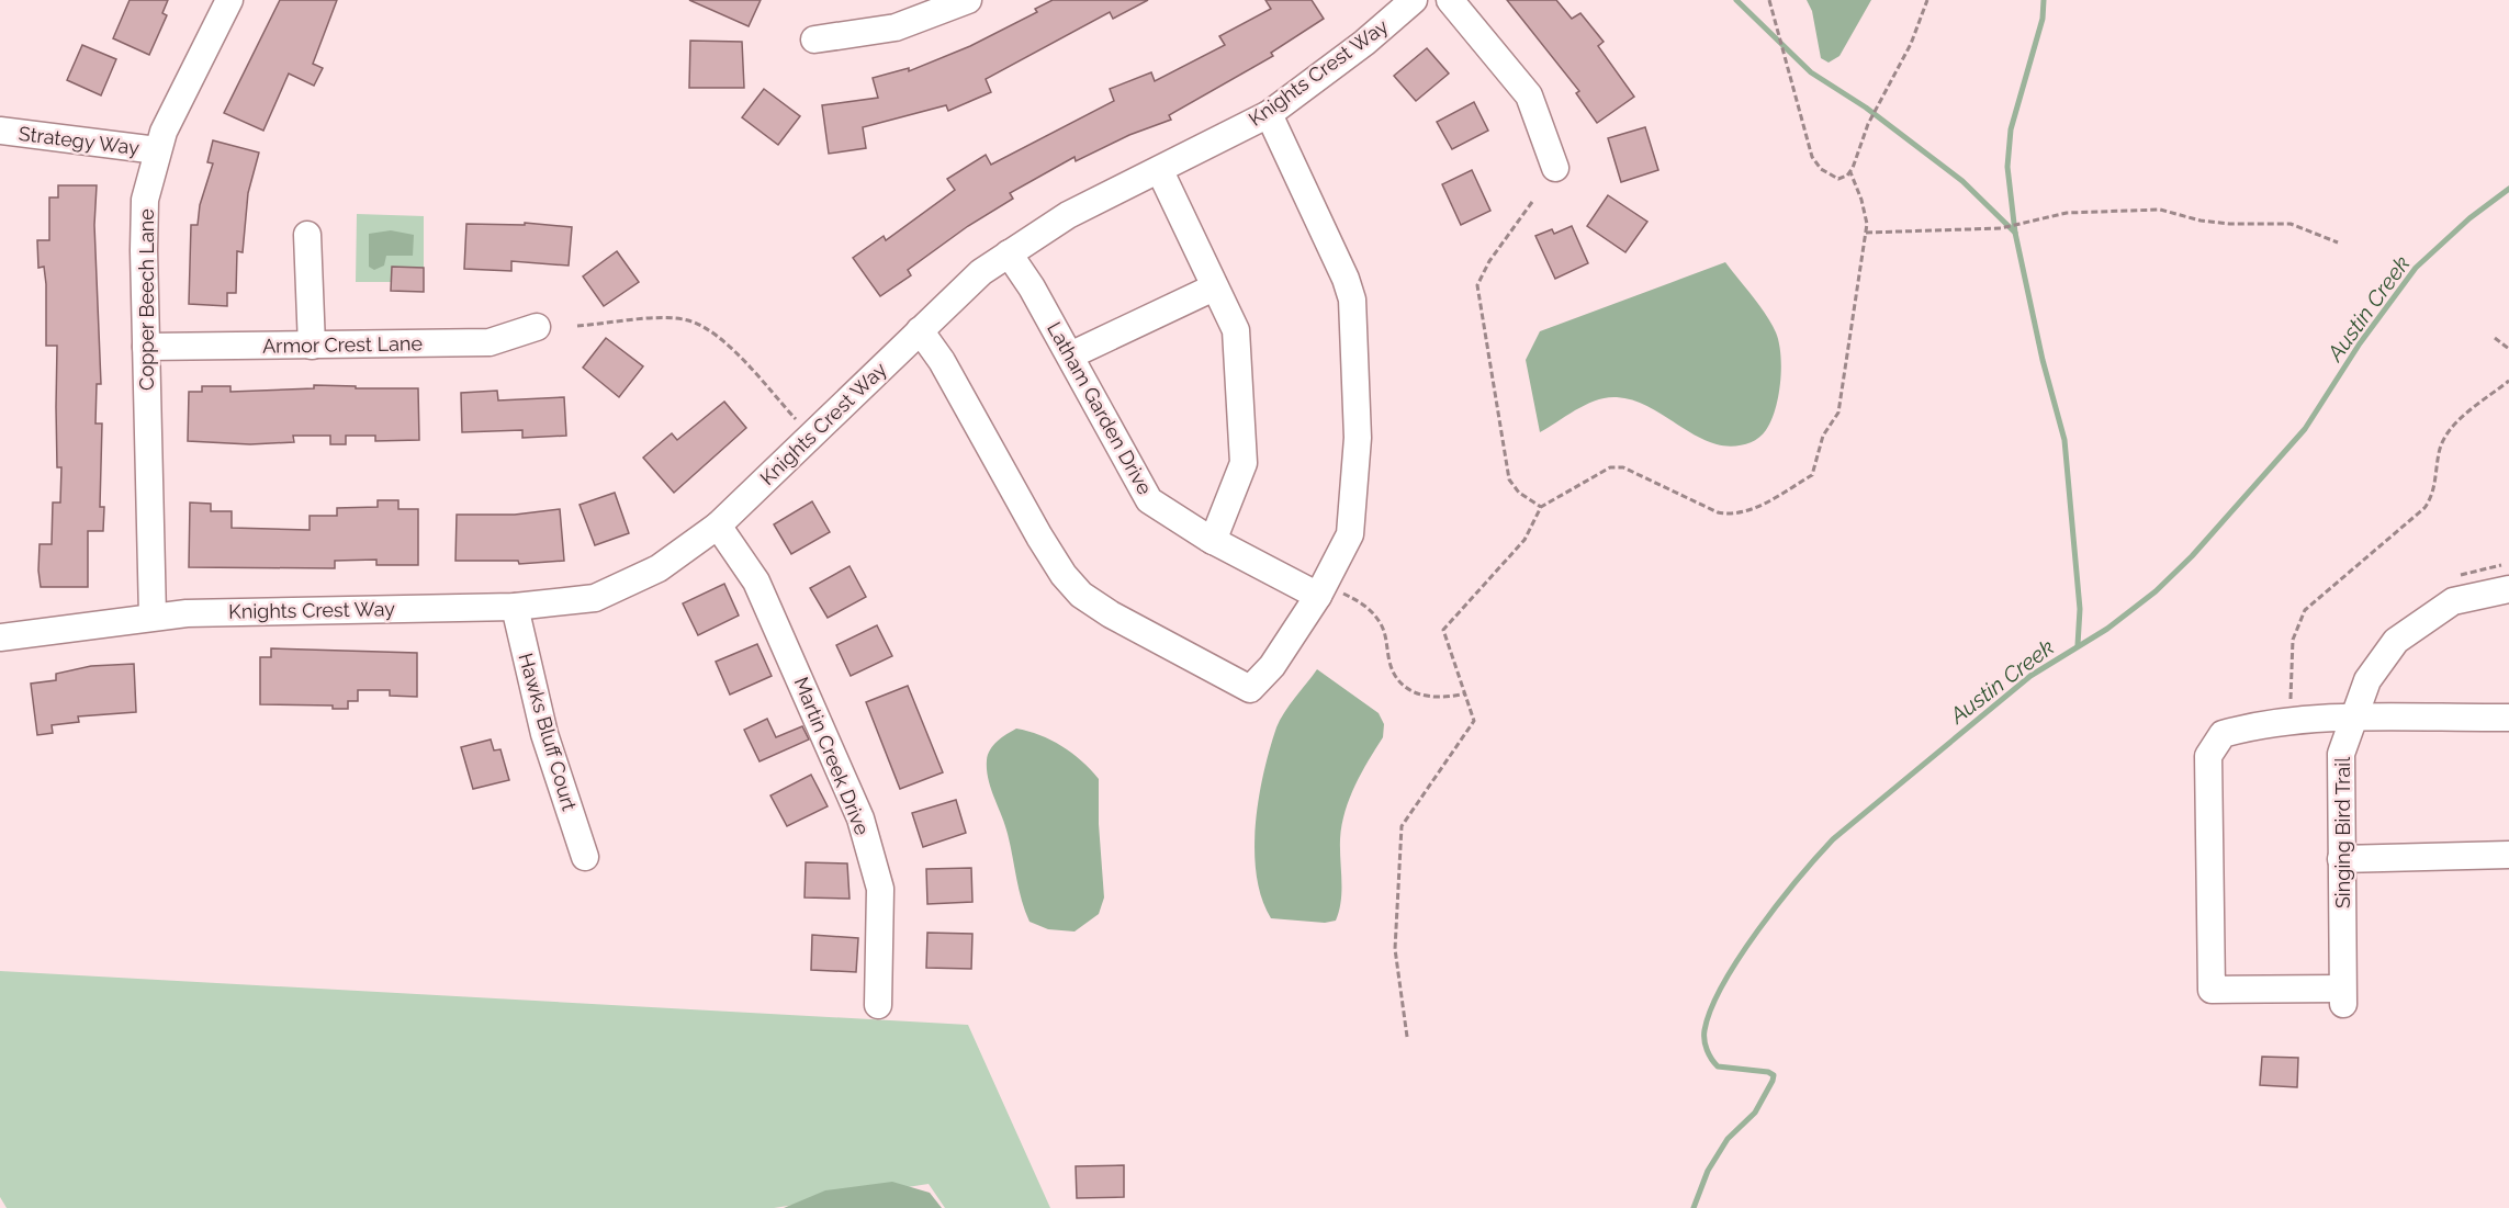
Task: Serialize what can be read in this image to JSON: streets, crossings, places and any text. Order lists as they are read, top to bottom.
{
  "streets": {
    "street": [
      "Knights Crest Way",
      "Strategy Way",
      "Copper Beech Lane",
      "Armor Crest Lane",
      "Latham Garden Drive",
      "Hawks Bluff Court",
      "Martin Creek Drive",
      "Singing Bird Trail"
    ]
  },
  "crossings": [
    ["Knights Crest Way", "Copper Beech Lane"],
    ["Knights Crest Way", "Latham Garden Drive"],
    ["Knights Crest Way", "Hawks Bluff Court"],
    ["Knights Crest Way", "Martin Creek Drive"],
    ["Strategy Way", "Copper Beech Lane"],
    ["Copper Beech Lane", "Armor Crest Lane"]
  ],
  "water": ["Austin Creek"]
}
